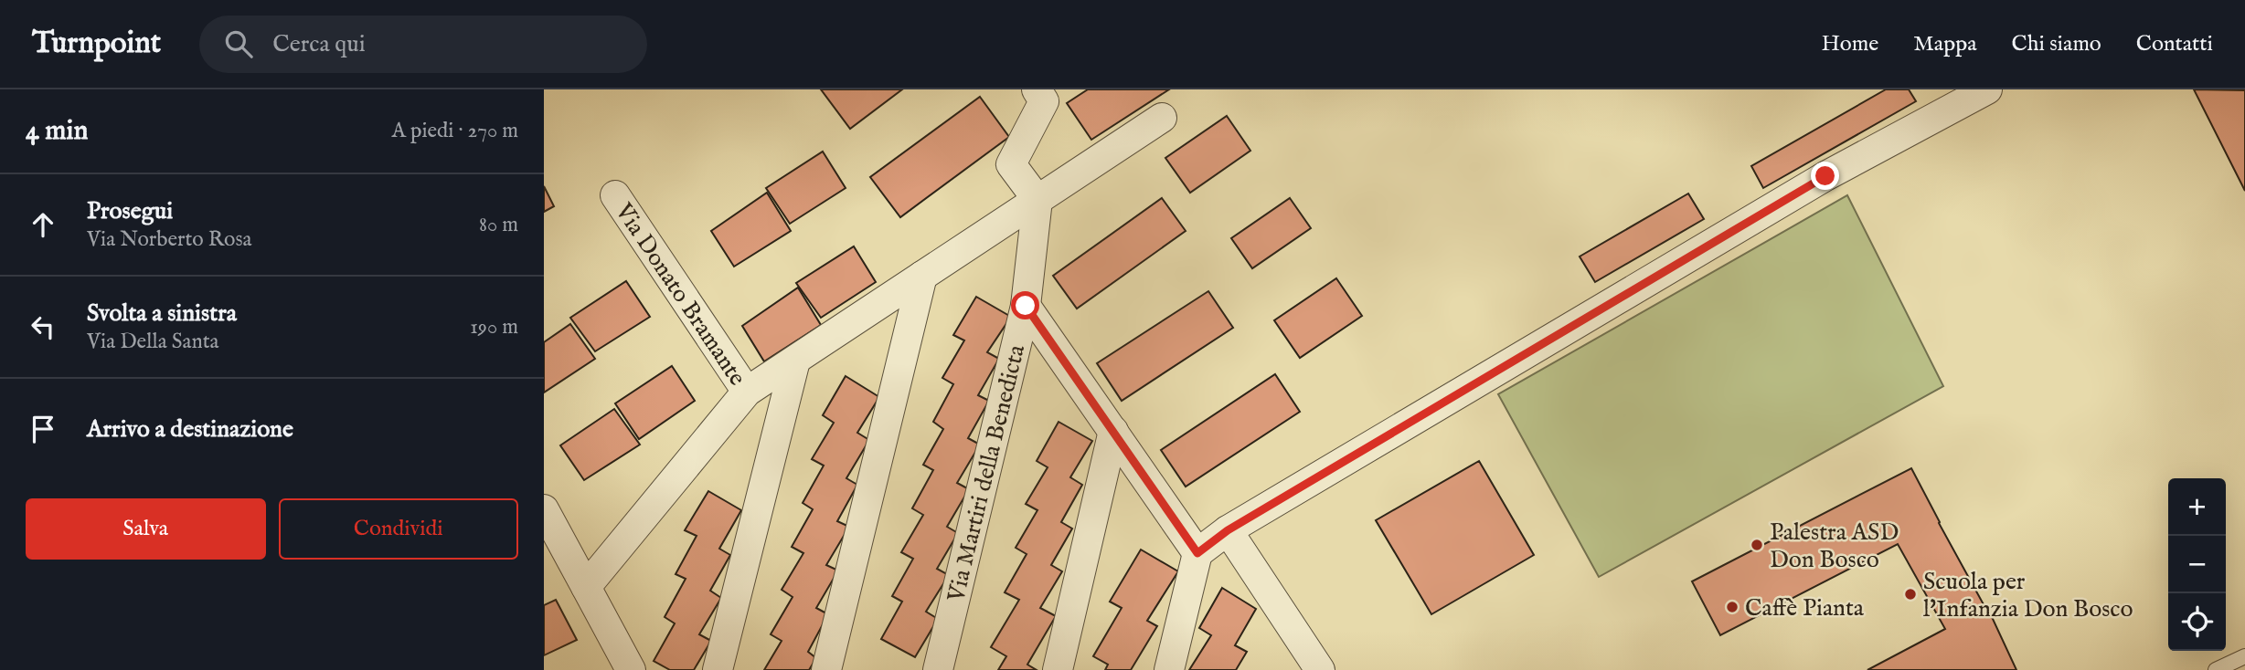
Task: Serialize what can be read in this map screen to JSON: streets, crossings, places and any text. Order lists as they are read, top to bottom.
{
  "streets": {
    "street": ["Via Donato Bramante", "Via Martiri della Benedicta"]
  },
  "places": ["Palestra ASD Don Bosco", "Scuola per l'Infanzia Don Bosco", "Caffè Pianta"],
  "page": {
    "header": "Turnpoint",
    "search": "Cerca qui",
    "nav": [
      "Home",
      "Mappa",
      "Chi siamo",
      "Contatti"
    ],
    "heading": ["4 min", "A piedi · 270 m"],
    "list": [
      ["Prosegui", "Via Norberto Rosa", "80 m"],
      ["Svolta a sinistra", "Via Della Santa", "190 m"],
      "Arrivo a destinazione"
    ],
    "map_buttons": ["+", "−"],
    "buttons": ["Salva", "Condividi"]
  }
}
